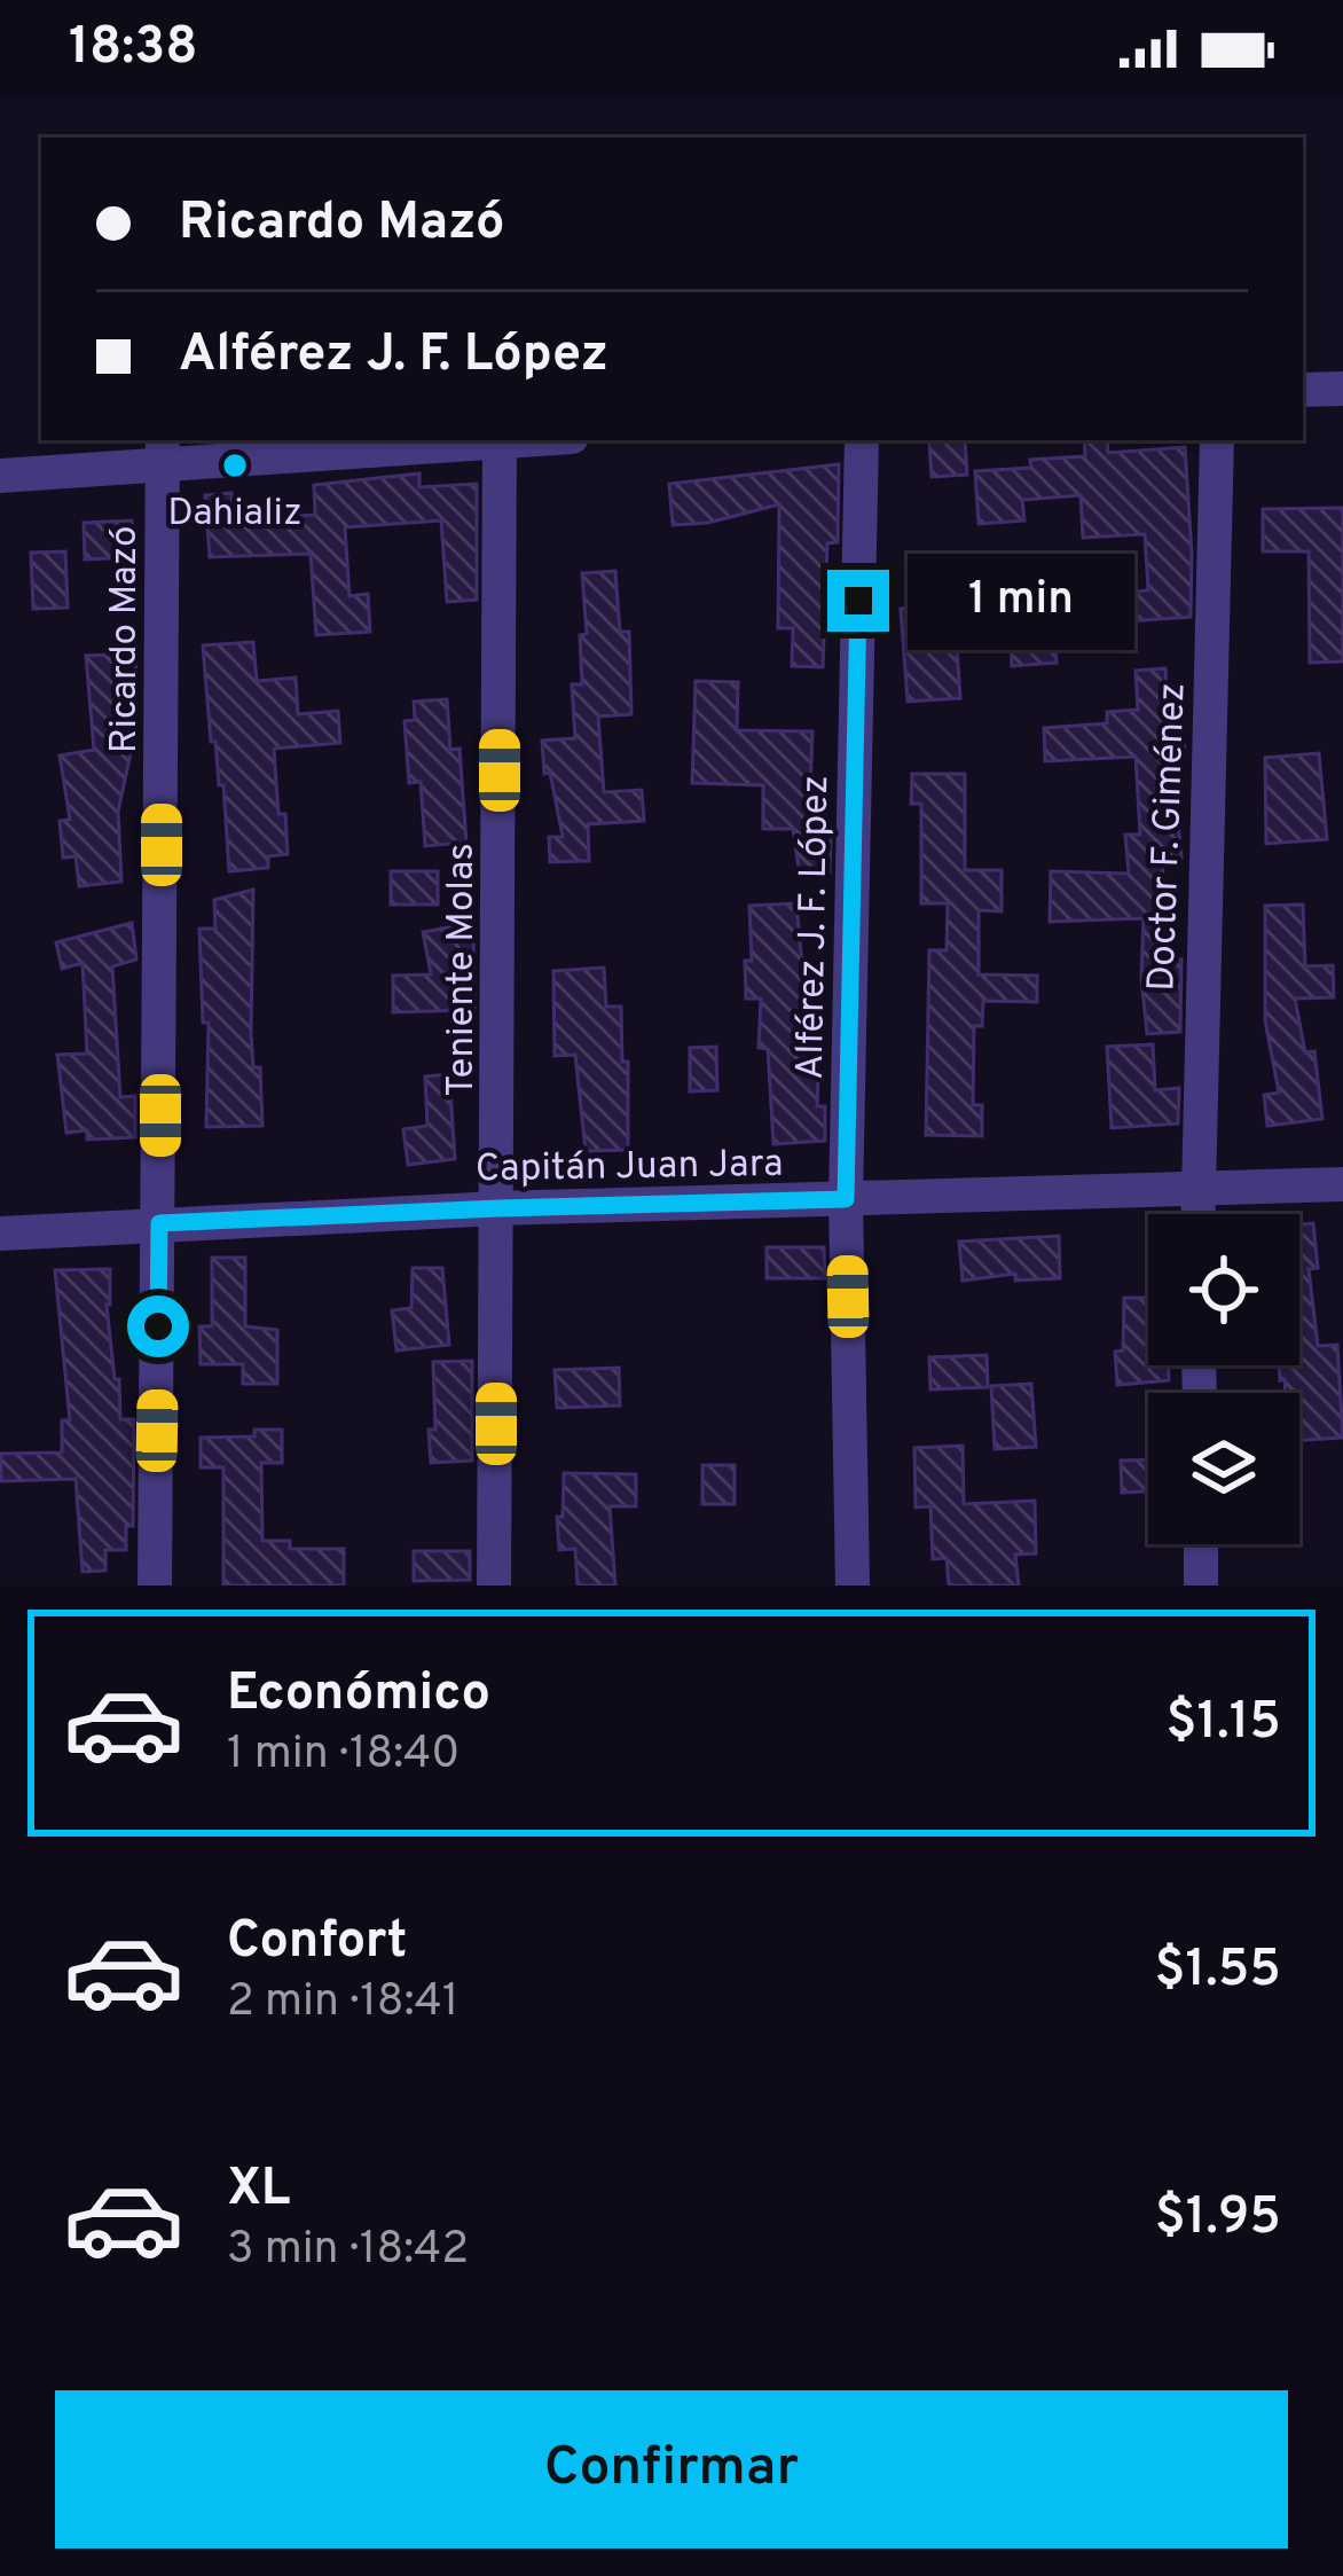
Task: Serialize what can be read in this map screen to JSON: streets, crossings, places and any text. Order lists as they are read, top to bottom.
{
  "streets": {
    "street": [
      "Ricardo Mazó",
      "Doctor F. Giménez",
      "Alférez J. F. López",
      "Teniente Molas",
      "Capitán Juan Jara"
    ]
  },
  "crossings": [
    ["Ricardo Mazó", "Capitán Juan Jara"],
    ["Doctor F. Giménez", "Capitán Juan Jara"],
    ["Alférez J. F. López", "Capitán Juan Jara"],
    ["Teniente Molas", "Capitán Juan Jara"]
  ],
  "places": ["Dahializ"],
  "page": {
    "status": "18:38",
    "banner": ["Ricardo Mazó", "Alférez J. F. López"],
    "bubble": "1 min",
    "list": [
      {
        "name": "Económico",
        "note": "1 min · 18:40",
        "value": "$1.15"
      },
      {
        "name": "Confort",
        "note": "2 min · 18:41",
        "value": "$1.55"
      },
      {
        "name": "XL",
        "note": "3 min · 18:42",
        "value": "$1.95"
      }
    ],
    "buttons": "Confirmar"
  }
}
